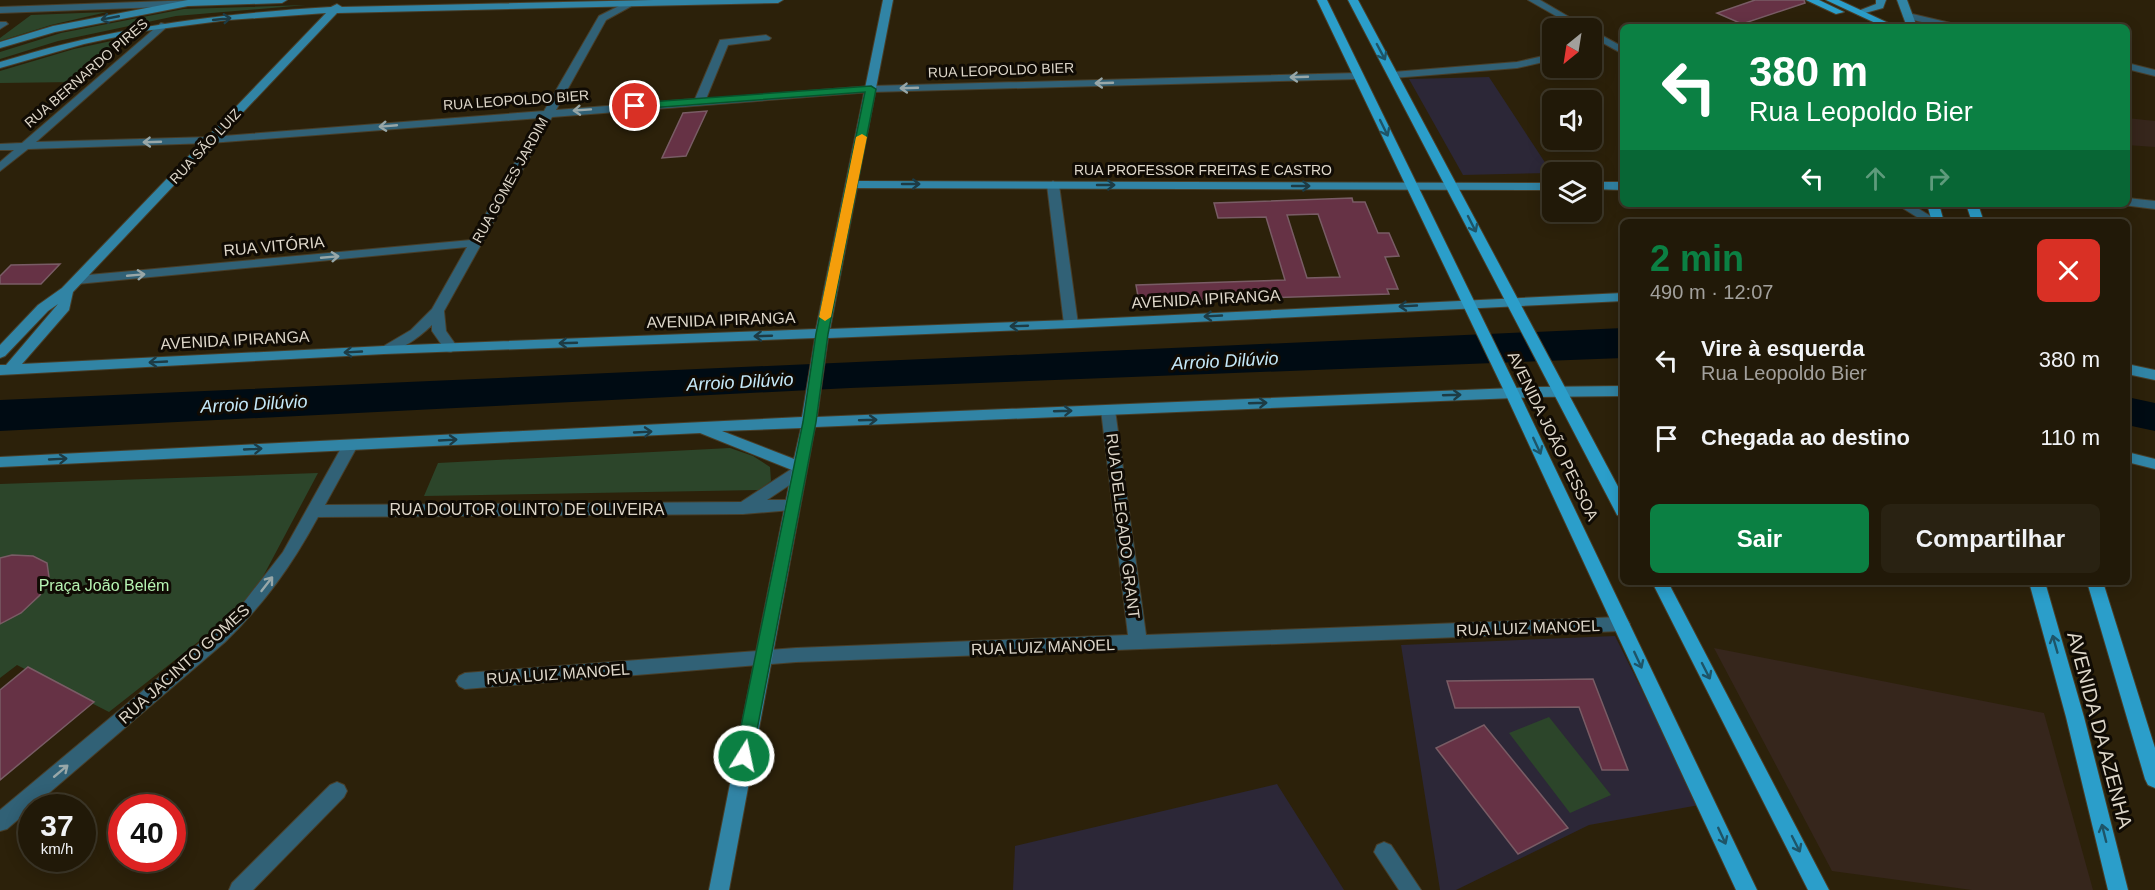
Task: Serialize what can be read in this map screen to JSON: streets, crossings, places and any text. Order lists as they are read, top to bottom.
{
  "streets": {
    "main road": [
      "RUA SÃO LUIZ",
      "RUA PROFESSOR FREITAS E CASTRO",
      "AVENIDA IPIRANGA",
      "AVENIDA JOÃO PESSOA",
      "AVENIDA DA AZENHA"
    ],
    "street": [
      "RUA LEOPOLDO BIER",
      "RUA BERNARDO PIRES",
      "RUA GOMES JARDIM",
      "RUA VITÓRIA",
      "RUA DOUTOR OLINTO DE OLIVEIRA",
      "RUA DELEGADO GRANT",
      "RUA LUIZ MANOEL",
      "RUA JACINTO GOMES"
    ]
  },
  "crossings": [
    ["RUA LEOPOLDO BIER", "RUA BERNARDO PIRES"],
    ["RUA LEOPOLDO BIER", "RUA SÃO LUIZ"],
    ["RUA LEOPOLDO BIER", "RUA GOMES JARDIM"],
    ["RUA LEOPOLDO BIER", "AVENIDA JOÃO PESSOA"],
    ["RUA SÃO LUIZ", "RUA VITÓRIA"],
    ["RUA SÃO LUIZ", "AVENIDA IPIRANGA"],
    ["RUA PROFESSOR FREITAS E CASTRO", "AVENIDA JOÃO PESSOA"],
    ["RUA GOMES JARDIM", "RUA VITÓRIA"],
    ["RUA GOMES JARDIM", "AVENIDA IPIRANGA"],
    ["AVENIDA IPIRANGA", "AVENIDA JOÃO PESSOA"],
    ["AVENIDA JOÃO PESSOA", "RUA LUIZ MANOEL"],
    ["RUA DOUTOR OLINTO DE OLIVEIRA", "RUA JACINTO GOMES"],
    ["RUA DELEGADO GRANT", "RUA LUIZ MANOEL"]
  ],
  "one_way": [
    "RUA LEOPOLDO BIER",
    "RUA PROFESSOR FREITAS E CASTRO",
    "RUA VITÓRIA",
    "RUA JACINTO GOMES"
  ],
  "water": ["Arroio Dilúvio"],
  "parks": ["Praça João Belém"],
  "north": "bottom left",
  "page": {
    "turn": ["380 m", "Rua Leopoldo Bier"],
    "heading": ["2 min", "490 m · 12:07"],
    "list": [
      {
        "name": "Vire à esquerda",
        "note": "Rua Leopoldo Bier",
        "value": "380 m"
      },
      {
        "name": "Chegada ao destino",
        "value": "110 m"
      }
    ],
    "buttons": ["Sair", "Compartilhar"],
    "speed": "37 km/h",
    "limit": "40"
  }
}
